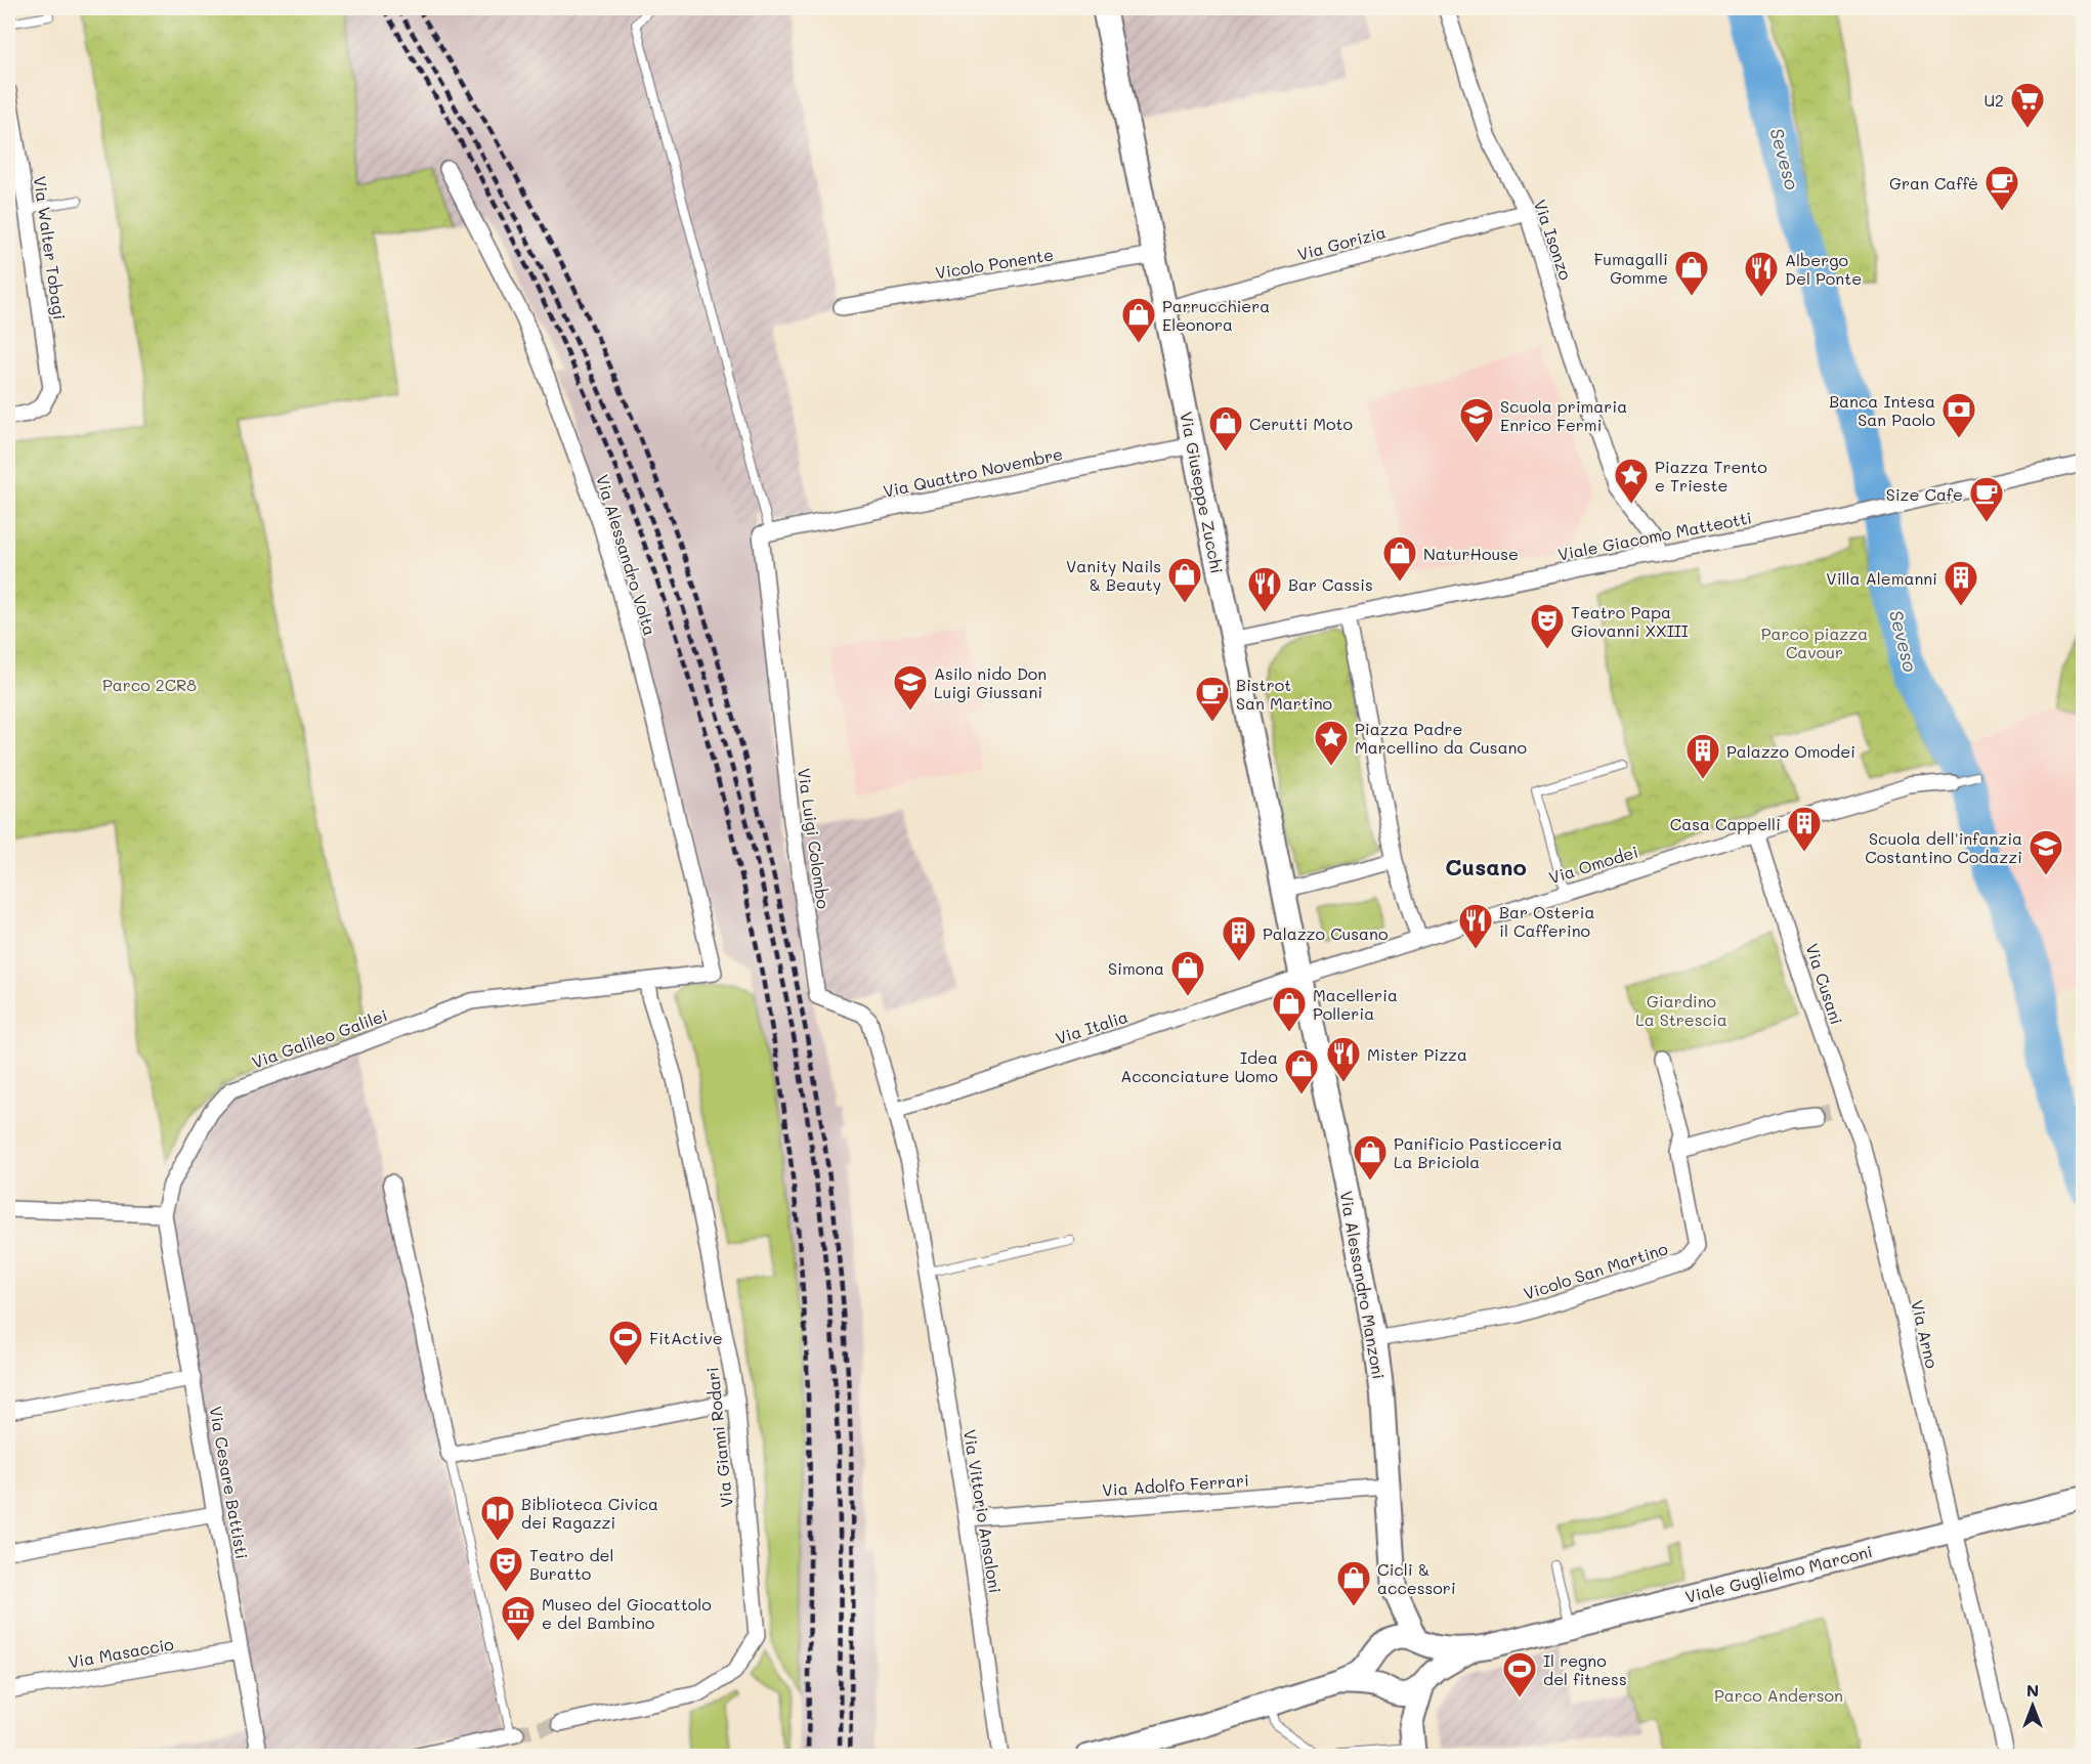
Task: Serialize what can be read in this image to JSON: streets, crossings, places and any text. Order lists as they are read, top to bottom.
{
  "streets": {
    "street": [
      "Via Isonzo",
      "Via Gorizia",
      "Via Walter Tobagi",
      "Vicolo Ponente",
      "Via Quattro Novembre",
      "Via Giuseppe Zucchi",
      "Viale Giacomo Matteotti",
      "Via Alessandro Volta",
      "Via Luigi Colombo",
      "Via Omodei",
      "Via Cusani",
      "Via Italia",
      "Via Galileo Galilei",
      "Vicolo San Martino",
      "Via Alessandro Manzoni",
      "Via Arno",
      "Via Gianni Rodari",
      "Via Cesare Battisti",
      "Via Adolfo Ferrari",
      "Via Vittorio Ansaloni",
      "Viale Guglielmo Marconi",
      "Via Masaccio"
    ]
  },
  "crossings": [
    ["Via Isonzo", "Via Gorizia"],
    ["Via Isonzo", "Viale Giacomo Matteotti"],
    ["Via Gorizia", "Via Giuseppe Zucchi"],
    ["Vicolo Ponente", "Via Giuseppe Zucchi"],
    ["Via Quattro Novembre", "Via Giuseppe Zucchi"],
    ["Via Quattro Novembre", "Via Luigi Colombo"],
    ["Via Giuseppe Zucchi", "Viale Giacomo Matteotti"],
    ["Via Giuseppe Zucchi", "Via Omodei"],
    ["Via Giuseppe Zucchi", "Via Italia"],
    ["Via Giuseppe Zucchi", "Via Alessandro Manzoni"],
    ["Via Alessandro Volta", "Via Galileo Galilei"],
    ["Via Luigi Colombo", "Via Italia"],
    ["Via Luigi Colombo", "Via Vittorio Ansaloni"],
    ["Via Omodei", "Via Cusani"],
    ["Via Omodei", "Via Italia"],
    ["Via Omodei", "Via Alessandro Manzoni"],
    ["Via Cusani", "Via Arno"],
    ["Via Italia", "Via Alessandro Manzoni"],
    ["Via Italia", "Via Vittorio Ansaloni"],
    ["Via Galileo Galilei", "Via Gianni Rodari"],
    ["Via Galileo Galilei", "Via Cesare Battisti"],
    ["Vicolo San Martino", "Via Alessandro Manzoni"],
    ["Via Alessandro Manzoni", "Via Adolfo Ferrari"],
    ["Via Arno", "Viale Guglielmo Marconi"],
    ["Via Cesare Battisti", "Via Masaccio"],
    ["Via Adolfo Ferrari", "Via Vittorio Ansaloni"]
  ],
  "districts": ["Cusano"],
  "water": ["Seveso"],
  "parks": [
    "Parco piazza Cavour",
    "Parco 2CR8",
    "Giardino La Strescia",
    "Parco Anderson"
  ],
  "places": {
    "supermarket": ["U2"],
    "cafe": ["Gran Caffė", "Size Cafe", "Bistrot San Martino"],
    "shop": [
      "Fumagalli Gomme",
      "Parrucchiera Eleonora",
      "Cerutti Moto",
      "NaturHouse",
      "Vanity Nails & Beauty",
      "Simona",
      "Macelleria Polleria",
      "Idea Acconciature Uomo",
      "Panificio Pasticceria La Briciola",
      "Cicli & accessori"
    ],
    "restaurant": [
      "Albergo Del Ponte",
      "Bar Cassis",
      "Bar Osteria il Cafferino",
      "Mister Pizza"
    ],
    "bank": ["Banca Intesa San Paolo"],
    "school or university": ["Scuola primaria Enrico Fermi", "Asilo nido Don Luigi Giussani", "Scuola dell'infanzia Costantino Codazzi"],
    "place": ["Piazza Trento e Trieste", "Piazza Padre Marcellino da Cusano"],
    "building": [
      "Villa Alemanni",
      "Palazzo Omodei",
      "Casa Cappelli",
      "Palazzo Cusano"
    ],
    "theatre": ["Teatro Papa Giovanni XXIII", "Teatro del Buratto"],
    "sports": ["FitActive", "Il regno del fitness"],
    "library": ["Biblioteca Civica dei Ragazzi"],
    "museum": ["Museo del Giocattolo e del Bambino"]
  },
  "north": "top"
}
